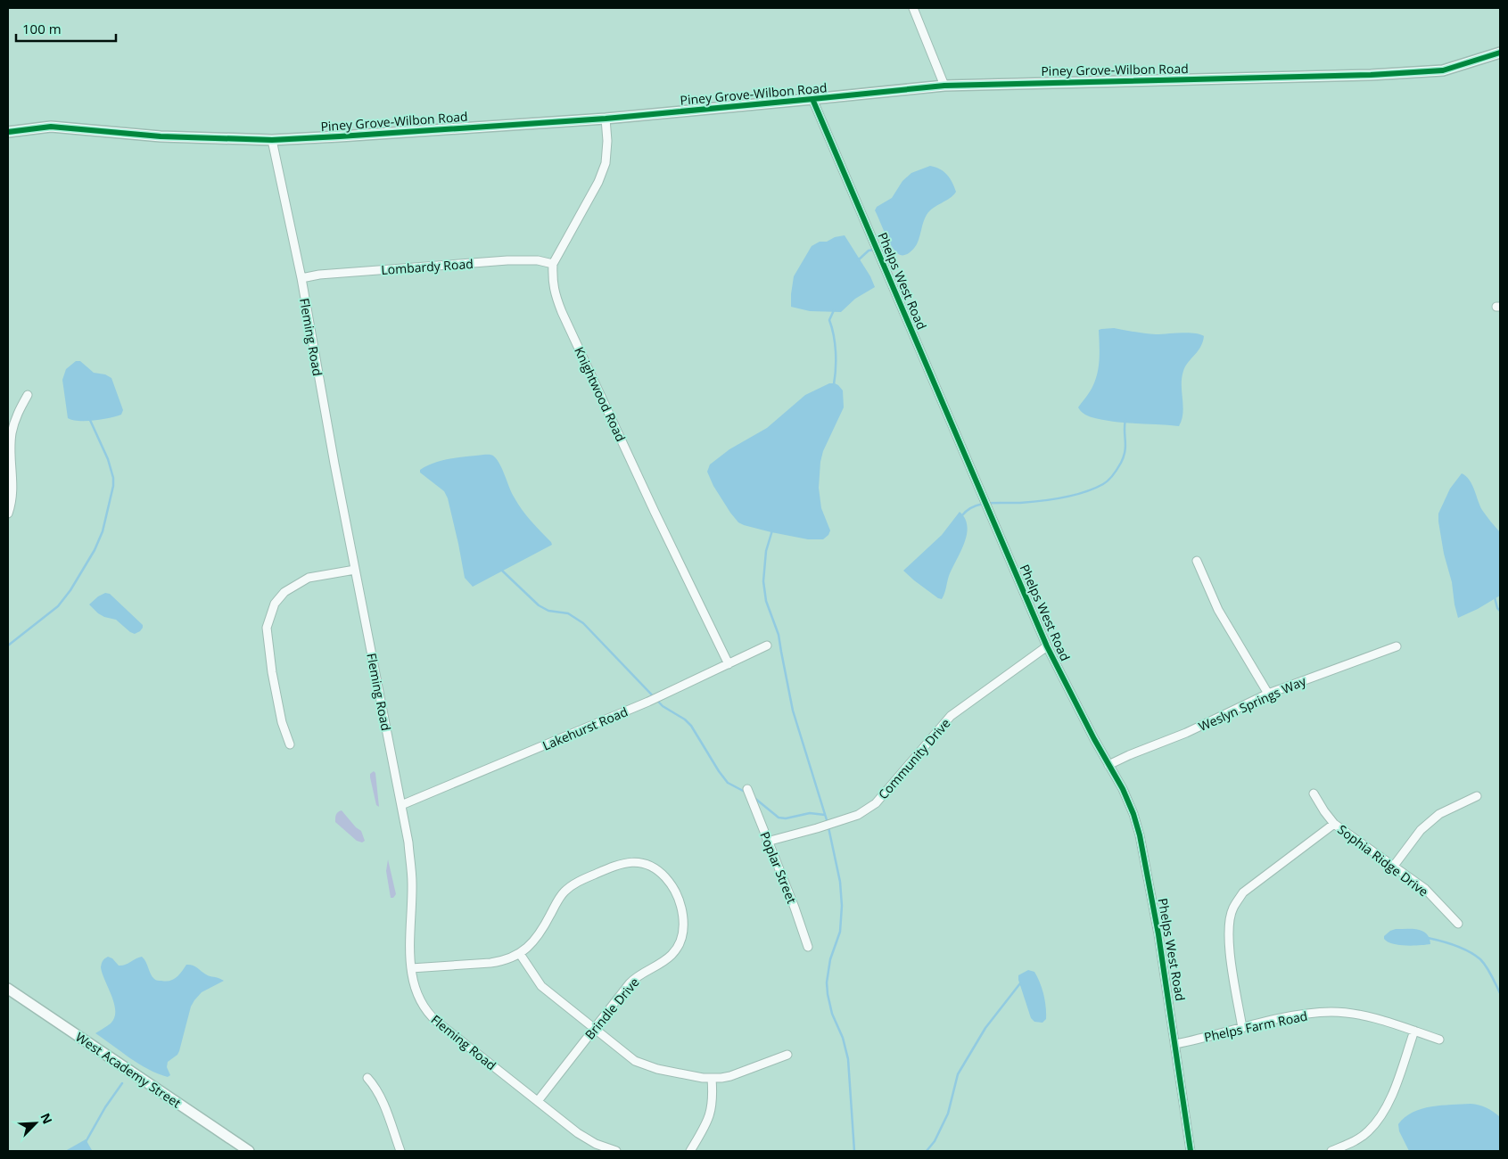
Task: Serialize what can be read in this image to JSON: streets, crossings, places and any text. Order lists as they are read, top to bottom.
{
  "streets": {
    "street": [
      "Piney Grove-Wilbon Road",
      "Lombardy Road",
      "Phelps West Road",
      "Fleming Road",
      "Knightwood Road",
      "Weslyn Springs Way",
      "Lakehurst Road",
      "Community Drive",
      "Sophia Ridge Drive",
      "Poplar Street",
      "Brindle Drive",
      "Phelps Farm Road",
      "West Academy Street"
    ]
  },
  "crossings": [
    ["Piney Grove-Wilbon Road", "Phelps West Road"],
    ["Piney Grove-Wilbon Road", "Fleming Road"],
    ["Lombardy Road", "Fleming Road"],
    ["Lombardy Road", "Knightwood Road"],
    ["Phelps West Road", "Weslyn Springs Way"],
    ["Phelps West Road", "Community Drive"],
    ["Phelps West Road", "Phelps Farm Road"],
    ["Fleming Road", "Lakehurst Road"],
    ["Fleming Road", "Brindle Drive"],
    ["Knightwood Road", "Lakehurst Road"],
    ["Community Drive", "Poplar Street"]
  ],
  "scale_bar": "100 m",
  "north": "top right"
}
